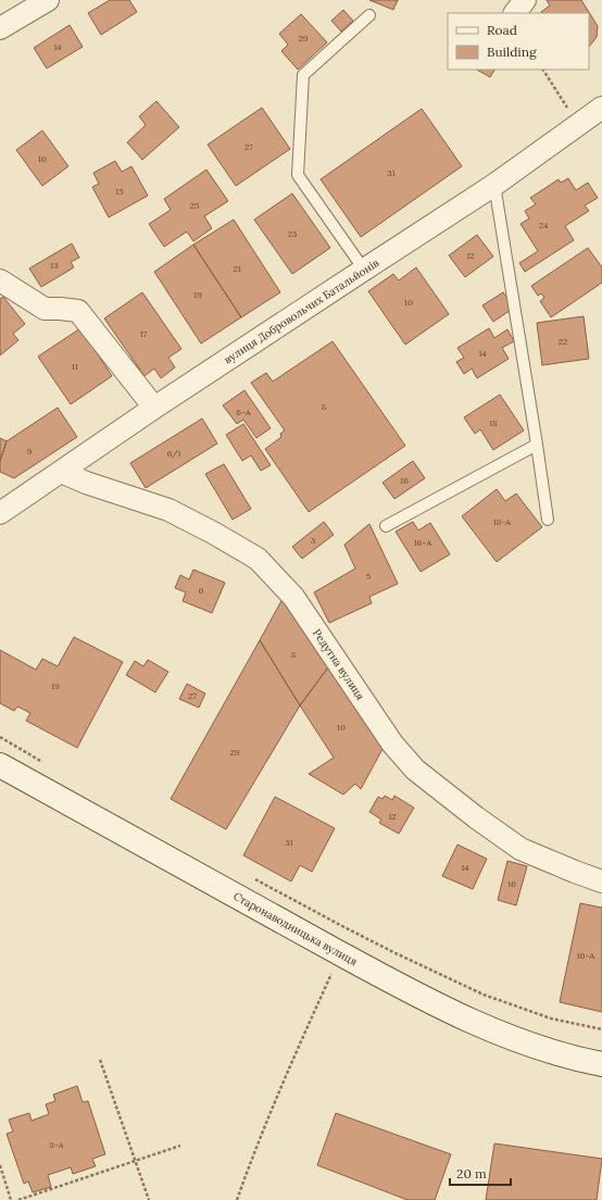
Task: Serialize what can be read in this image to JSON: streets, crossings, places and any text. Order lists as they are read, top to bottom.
{
  "streets": {
    "main road": ["Старонаводницька вулиця"],
    "street": ["вулиця Добровольчих Батальйонів", "Редутна вулиця"]
  },
  "crossings": [
    ["вулиця Добровольчих Батальйонів", "Редутна вулиця"]
  ],
  "house_numbers": [
    "29",
    "14",
    "27",
    "10",
    "31",
    "15",
    "25",
    "24",
    "23",
    "12",
    "13",
    "21",
    "19",
    "10",
    "17",
    "22",
    "14",
    "11",
    "8",
    "6-А",
    "18",
    "9",
    "6/1",
    "16",
    "18-А",
    "3",
    "16-А",
    "5",
    "6",
    "8",
    "19",
    "27",
    "10",
    "29",
    "12",
    "31",
    "14",
    "16",
    "16-А",
    "8-А"
  ],
  "legend": ["Road", "Building"],
  "scale_bar": "20 m"
}
